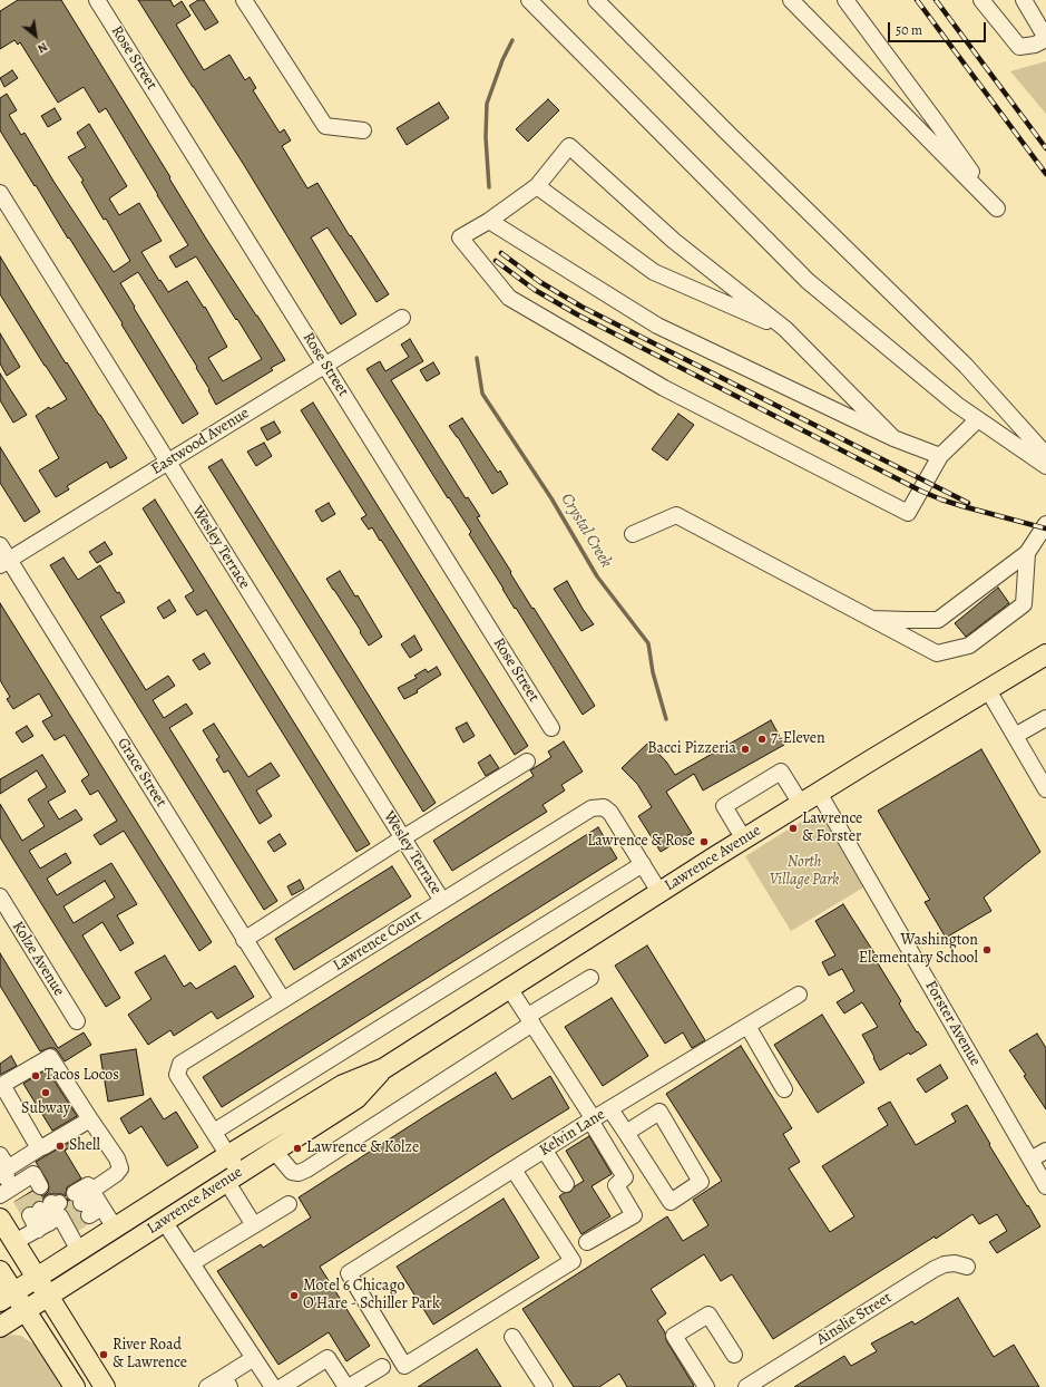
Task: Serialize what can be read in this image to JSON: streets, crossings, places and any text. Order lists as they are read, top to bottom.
{
  "streets": {
    "main road": ["Lawrence Avenue"],
    "street": [
      "Rose Street",
      "Eastwood Avenue",
      "Wesley Terrace",
      "Grace Street",
      "Lawrence Court",
      "Kolze Avenue",
      "Forster Avenue",
      "Kelvin Lane",
      "Ainslie Street"
    ]
  },
  "crossings": [
    ["Rose Street", "Eastwood Avenue"],
    ["Eastwood Avenue", "Wesley Terrace"],
    ["Eastwood Avenue", "Grace Street"],
    ["Wesley Terrace", "Lawrence Court"],
    ["Grace Street", "Lawrence Court"],
    ["Lawrence Avenue", "Forster Avenue"]
  ],
  "water": ["Crystal Creek"],
  "parks": ["North Village Park"],
  "places": [
    "7-Eleven",
    "Bacci Pizzeria",
    "Lawrence & Forster",
    "Lawrence & Rose",
    "Washington Elementary School",
    "Tacos Locos",
    "Subway",
    "Shell",
    "Lawrence & Kolze",
    "Motel 6 Chicago O'Hare - Schiller Park",
    "River Road & Lawrence"
  ],
  "scale_bar": "50 m",
  "north": "bottom right"
}
